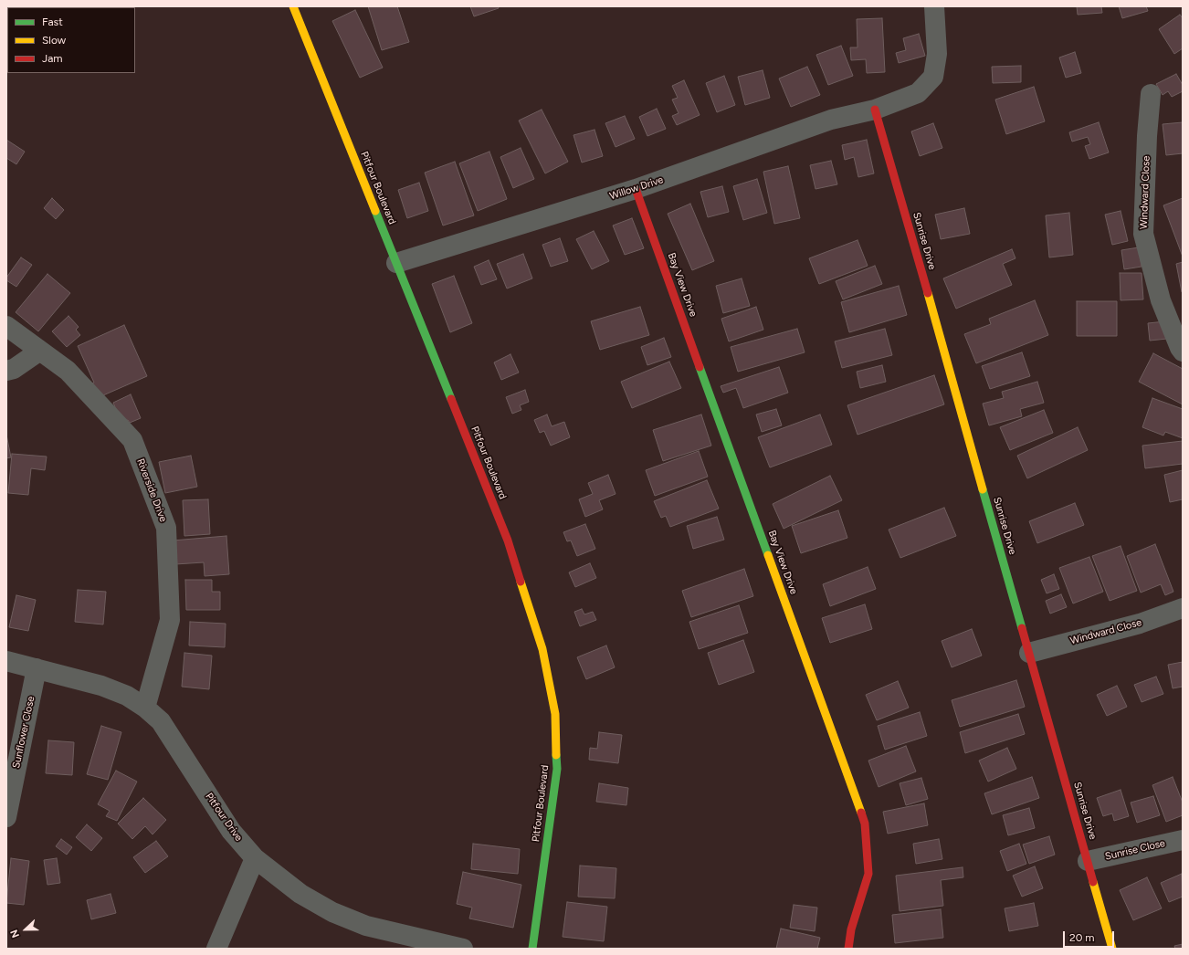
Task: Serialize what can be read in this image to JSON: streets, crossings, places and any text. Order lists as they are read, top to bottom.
{
  "streets": {
    "street": [
      "Pitfour Boulevard",
      "Willow Drive",
      "Windward Close",
      "Sunrise Drive",
      "Bay View Drive",
      "Riverside Drive",
      "Sunflower Close",
      "Pitfour Drive",
      "Sunrise Close"
    ]
  },
  "crossings": [
    ["Pitfour Boulevard", "Willow Drive"],
    ["Willow Drive", "Sunrise Drive"],
    ["Willow Drive", "Bay View Drive"],
    ["Windward Close", "Sunrise Drive"],
    ["Sunrise Drive", "Sunrise Close"],
    ["Riverside Drive", "Pitfour Drive"],
    ["Sunflower Close", "Pitfour Drive"]
  ],
  "legend": ["Fast", "Slow", "Jam"],
  "scale_bar": "20 m",
  "north": "left"
}
